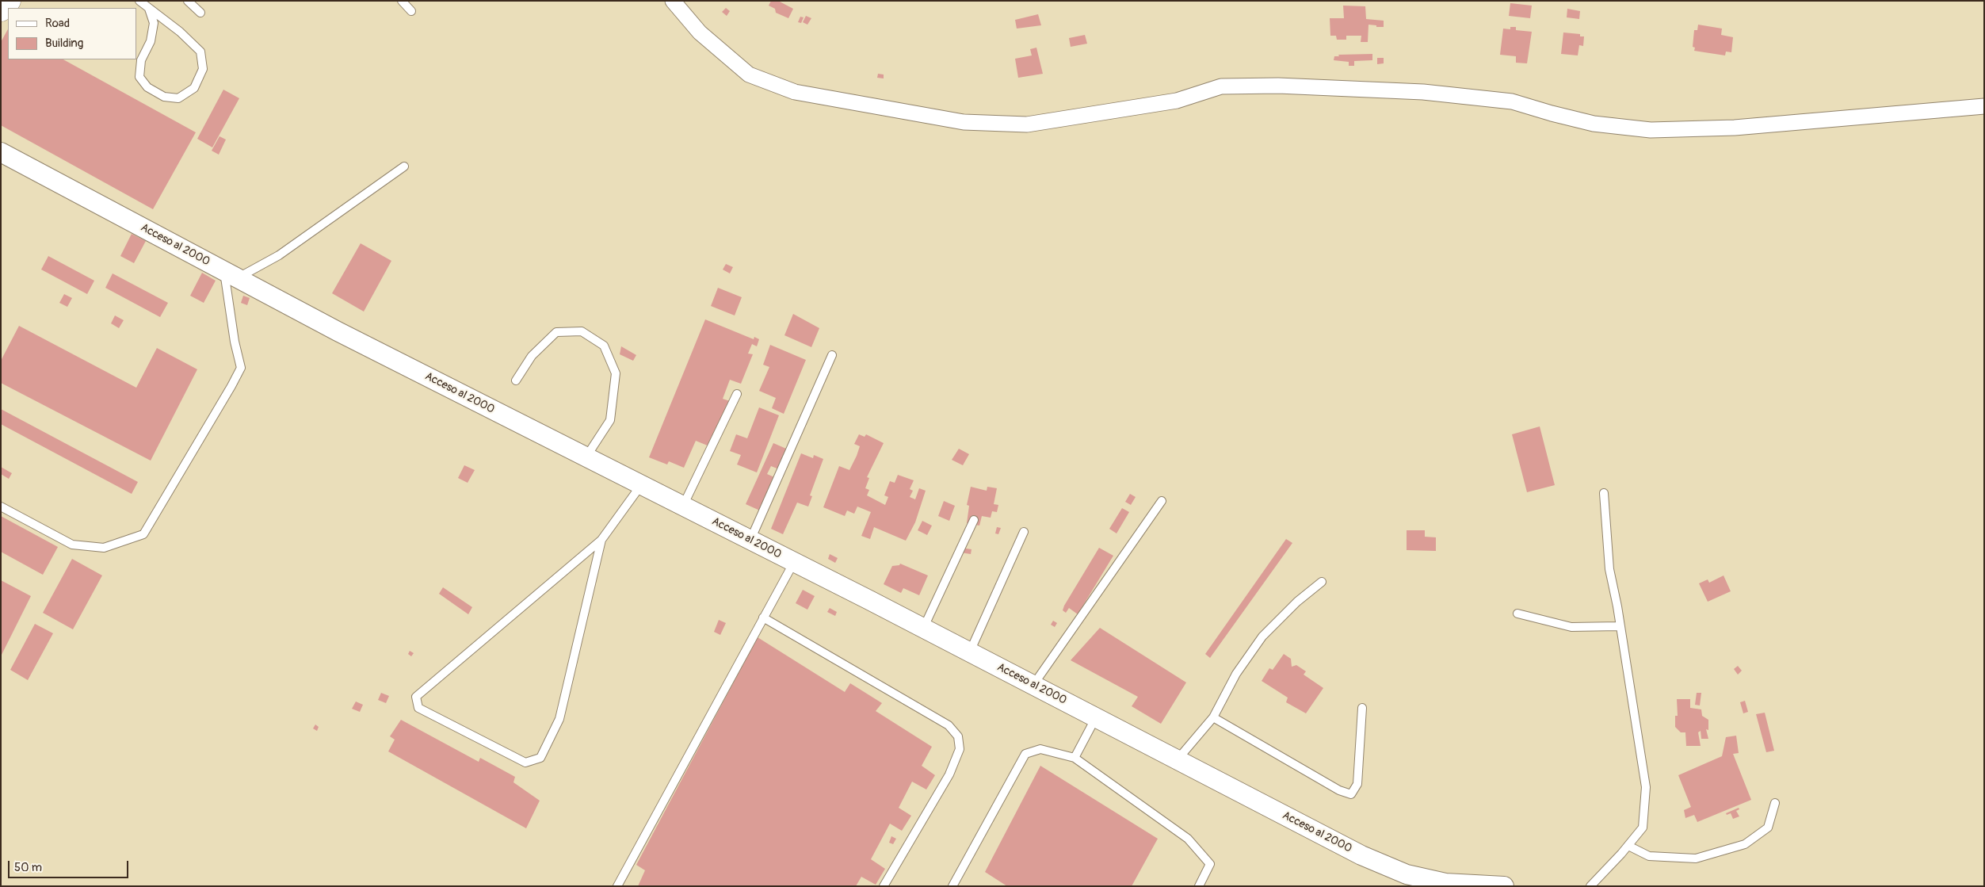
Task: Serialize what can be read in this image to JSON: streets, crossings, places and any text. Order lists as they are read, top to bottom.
{
  "streets": {
    "street": ["Acceso al 2000"]
  },
  "legend": ["Road", "Building"],
  "scale_bar": "50 m"
}
